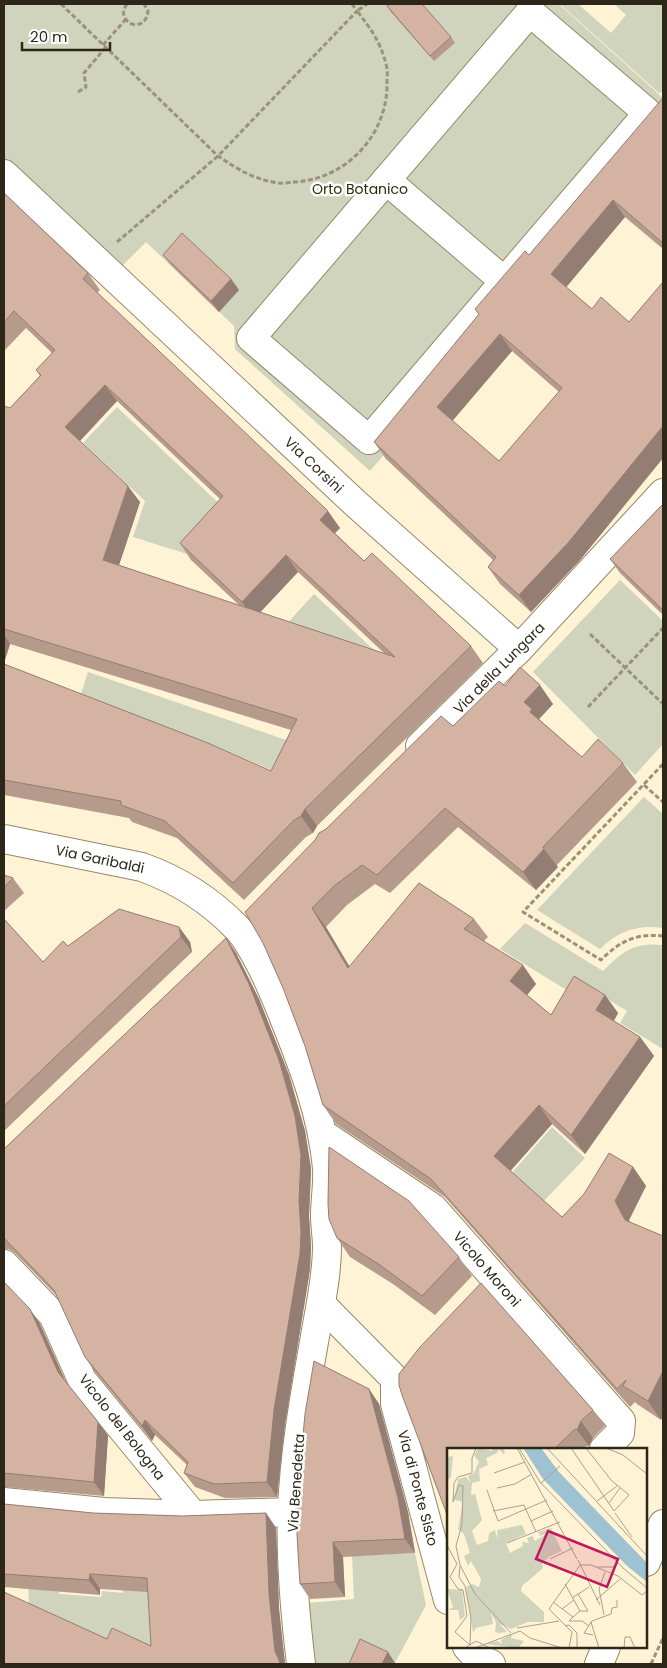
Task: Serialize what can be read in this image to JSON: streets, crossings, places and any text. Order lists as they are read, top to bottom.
{
  "streets": {
    "street": [
      "Via Corsini",
      "Via della Lungara",
      "Via Garibaldi",
      "Vicolo Moroni",
      "Vicolo del Bologna",
      "Via Benedetta",
      "Via di Ponte Sisto"
    ]
  },
  "crossings": [
    ["Via Corsini", "Via della Lungara"],
    ["Via Garibaldi", "Vicolo Moroni"],
    ["Via Garibaldi", "Via Benedetta"],
    ["Vicolo Moroni", "Via Benedetta"]
  ],
  "parks": ["Orto Botanico"],
  "scale_bar": "20 m"
}
